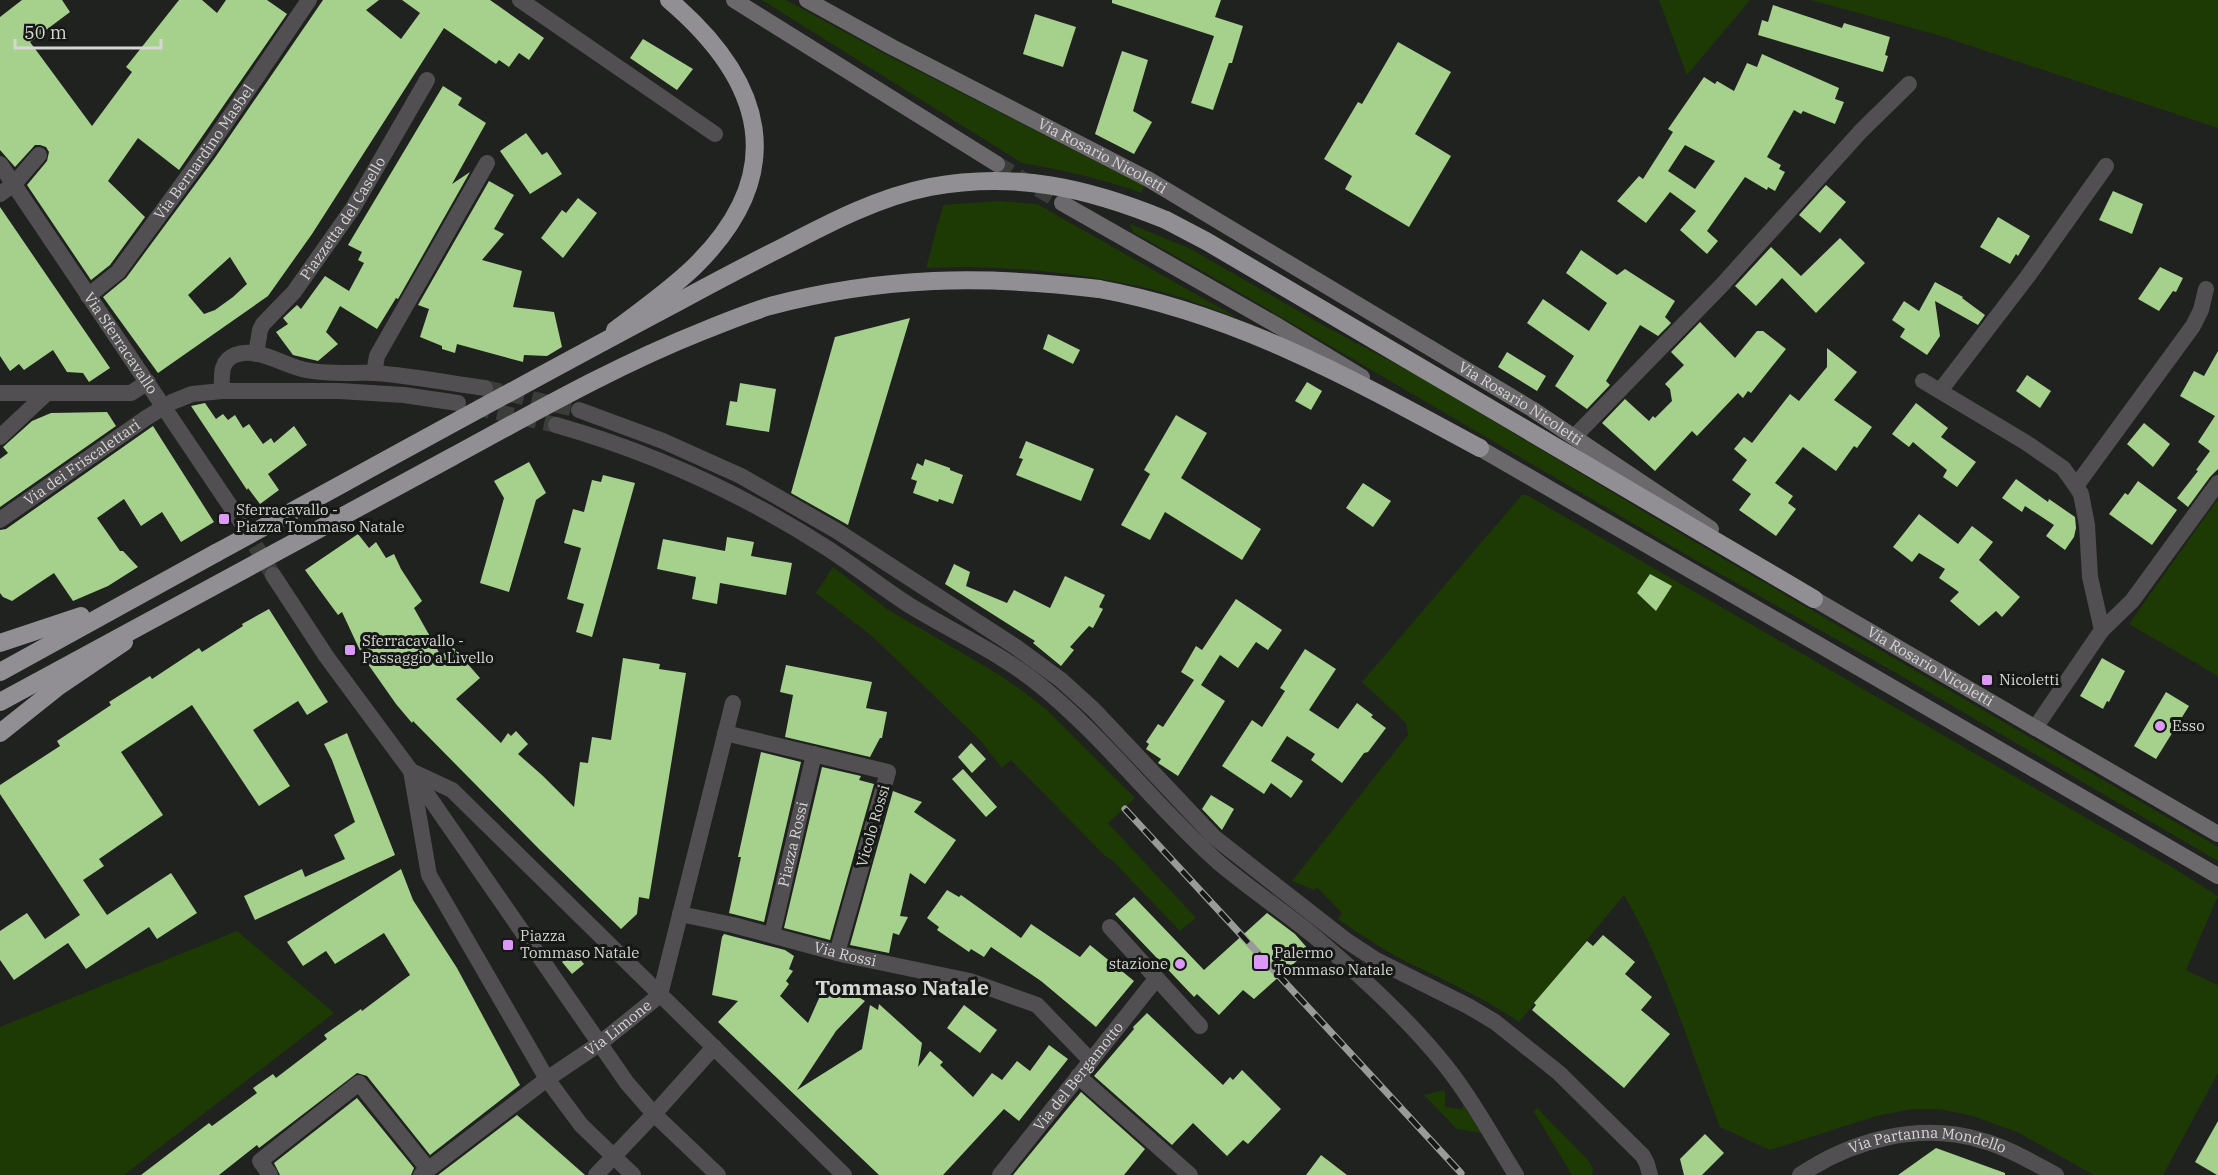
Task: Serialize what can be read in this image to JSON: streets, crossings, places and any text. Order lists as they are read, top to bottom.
{
  "streets": {
    "main road": ["Via Rosario Nicoletti"],
    "street": [
      "Via Bernardino Masbel",
      "Piazzetta del Casello",
      "Via Sferracavallo",
      "Via dei Friscalettari",
      "Vicolo Rossi",
      "Piazza Rossi",
      "Via Rossi",
      "Via Limone",
      "Via del Bergamotto",
      "Via Partanna Mondello"
    ]
  },
  "crossings": [
    ["Via Bernardino Masbel", "Via Sferracavallo"],
    ["Via Sferracavallo", "Via dei Friscalettari"],
    ["Vicolo Rossi", "Piazza Rossi"],
    ["Vicolo Rossi", "Via Rossi"],
    ["Piazza Rossi", "Via Rossi"],
    ["Via Rossi", "Via Limone"],
    ["Via Rossi", "Via del Bergamotto"]
  ],
  "districts": ["Tommaso Natale"],
  "places": {
    "transit": [
      "Sferracavallo - Piazza Tommaso Natale",
      "Sferracavallo - Passaggio a Livello",
      "Nicoletti",
      "Piazza Tommaso Natale",
      "Palermo Tommaso Natale"
    ],
    "other": ["Esso", "stazione"]
  },
  "scale_bar": "50 m"
}
